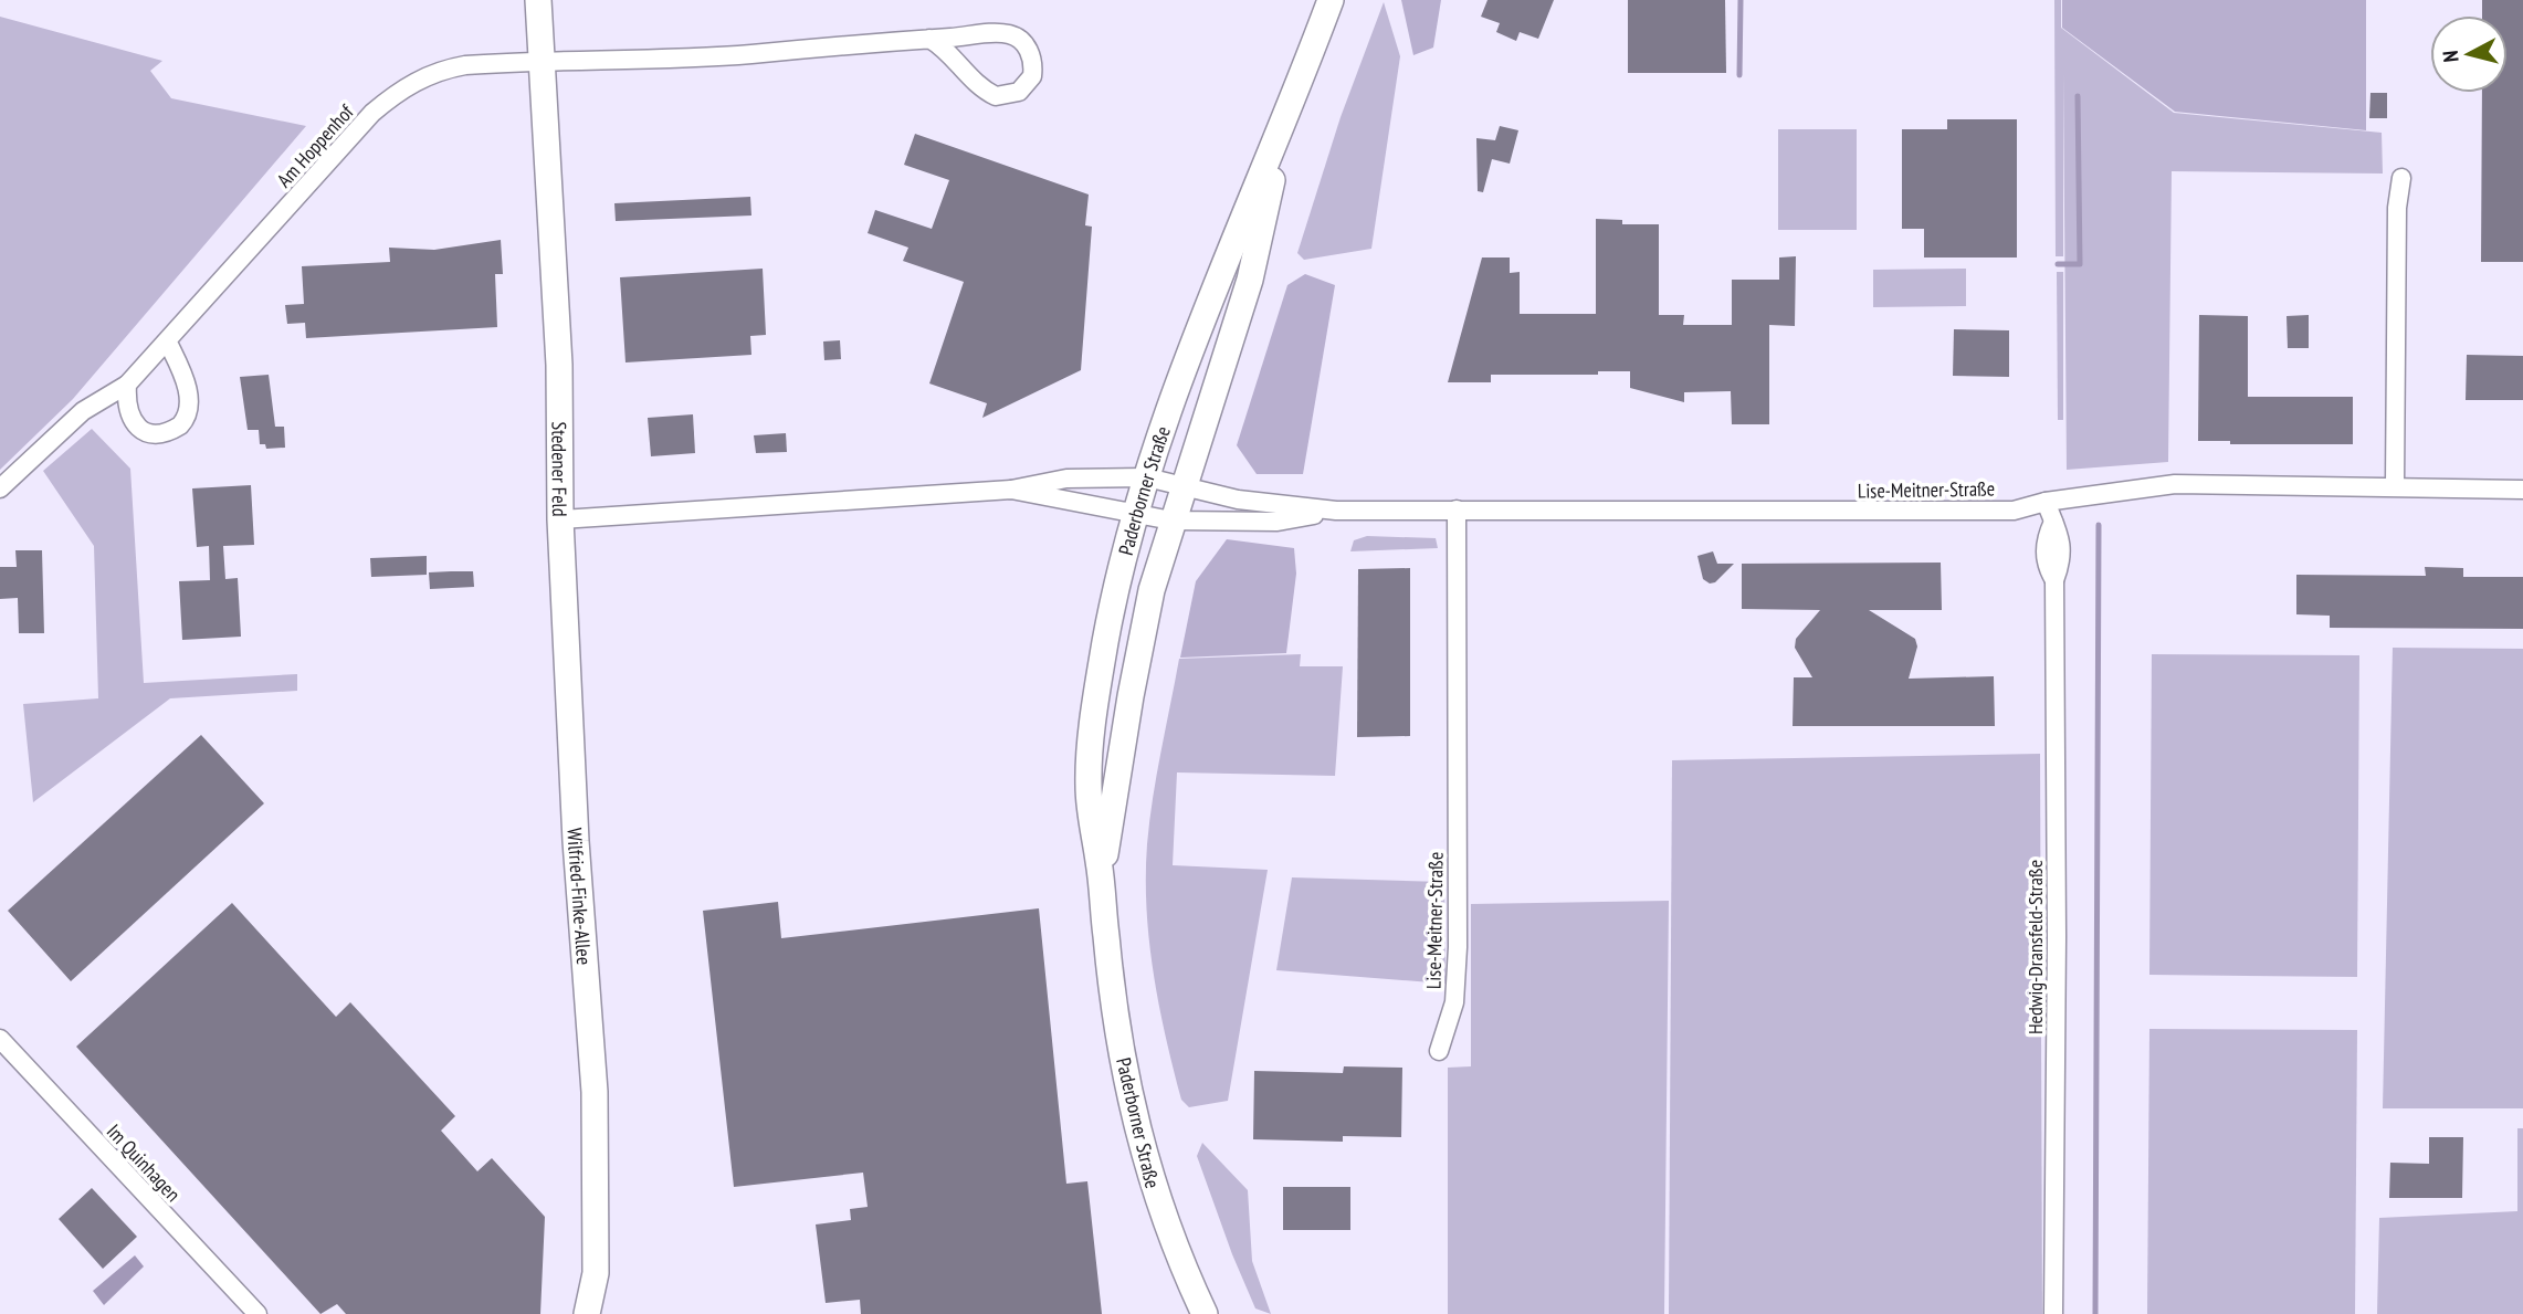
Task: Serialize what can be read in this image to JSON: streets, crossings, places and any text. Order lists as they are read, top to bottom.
{
  "streets": {
    "street": [
      "Am Hoppenhof",
      "Stedener Feld",
      "Lise-Meitner-Straße",
      "Paderborner Straße",
      "Wilfried-Finke-Allee",
      "Hedwig-Dransfeld-Straße",
      "Im Quinhagen"
    ]
  },
  "crossings": [
    ["Am Hoppenhof", "Stedener Feld"],
    ["Stedener Feld", "Lise-Meitner-Straße"],
    ["Stedener Feld", "Paderborner Straße"],
    ["Stedener Feld", "Wilfried-Finke-Allee"],
    ["Lise-Meitner-Straße", "Paderborner Straße"],
    ["Lise-Meitner-Straße", "Hedwig-Dransfeld-Straße"]
  ],
  "north": "left"
}
